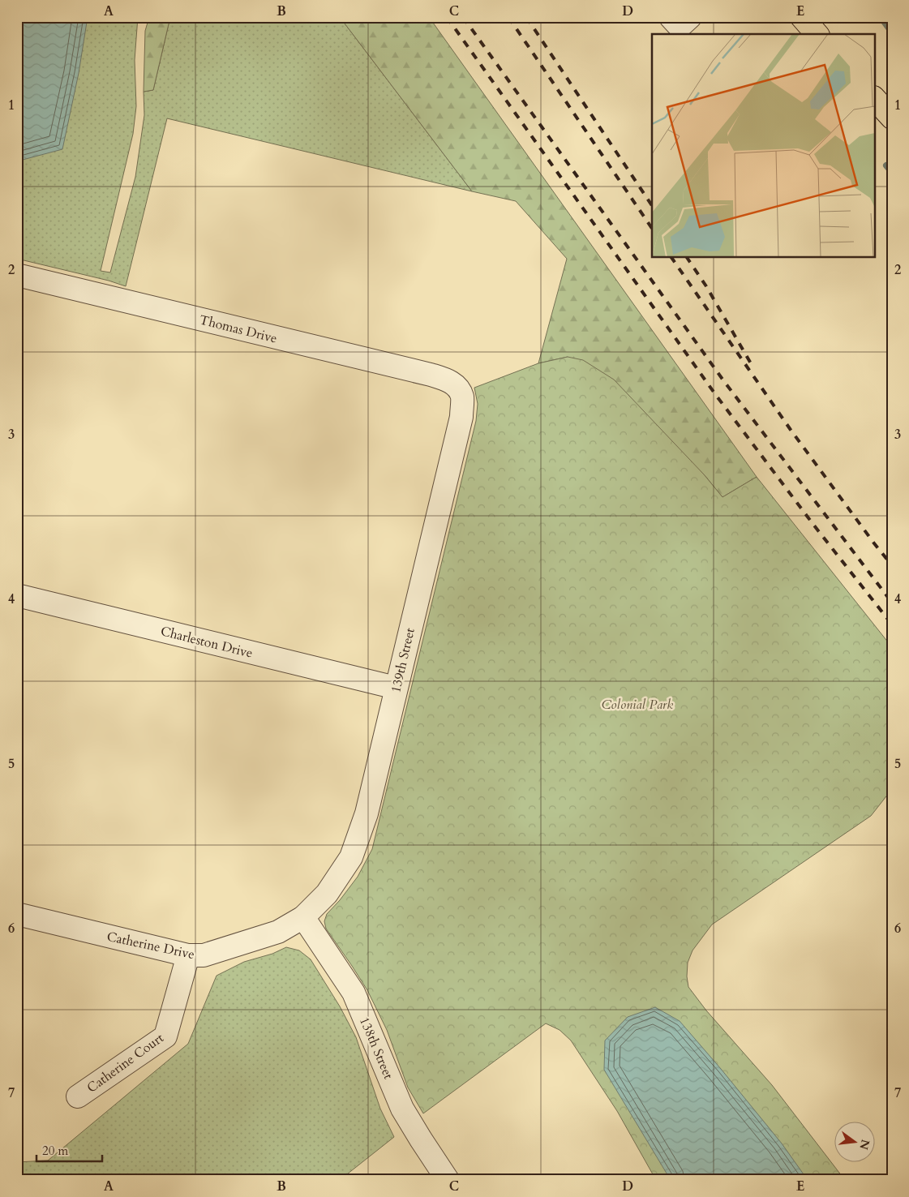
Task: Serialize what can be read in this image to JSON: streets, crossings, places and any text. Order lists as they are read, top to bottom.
{
  "streets": {
    "street": [
      "Thomas Drive",
      "Charleston Drive",
      "139th Street",
      "Catherine Drive",
      "138th Street",
      "Catherine Court"
    ]
  },
  "crossings": [
    ["Thomas Drive", "139th Street"],
    ["Charleston Drive", "139th Street"],
    ["139th Street", "Catherine Drive"],
    ["139th Street", "138th Street"],
    ["Catherine Drive", "138th Street"],
    ["Catherine Drive", "Catherine Court"]
  ],
  "parks": ["Colonial Park"],
  "scale_bar": "20 m",
  "north": "right",
  "grid": {
    "columns": [
      "A",
      "B",
      "C",
      "D",
      "E"
    ],
    "rows": [
      "1",
      "2",
      "3",
      "4",
      "5",
      "6",
      "7"
    ]
  }
}
